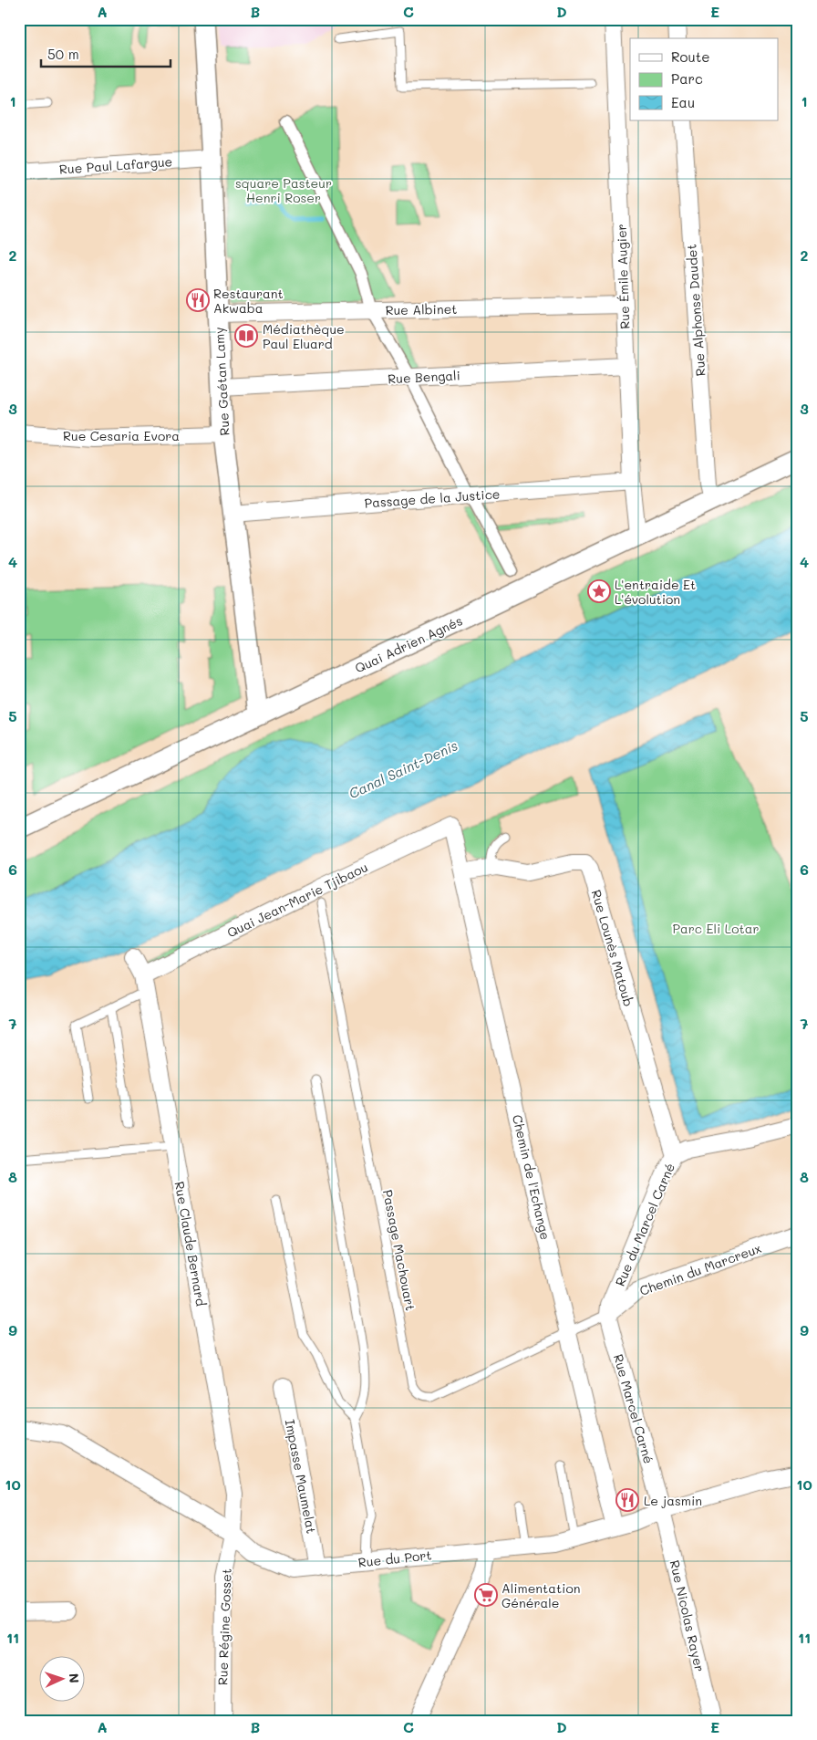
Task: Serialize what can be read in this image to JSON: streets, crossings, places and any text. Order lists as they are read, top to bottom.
{
  "streets": {
    "street": [
      "Rue Paul Lafargue",
      "Rue Émile Augier",
      "Rue Albinet",
      "Rue Alphonse Daudet",
      "Rue Bengali",
      "Rue Gaétan Lamy",
      "Rue Cesaria Evora",
      "Passage de la Justice",
      "Quai Adrien Agnés",
      "Quai Jean-Marie Tjibaou",
      "Rue Lounès Matoub",
      "Chemin de l'Echange",
      "Rue du Marcel Carné",
      "Rue Claude Bernard",
      "Chemin du Marcreux",
      "Rue Marcel Carné",
      "Impasse Maumelat",
      "Rue du Port",
      "Rue Nicolas Rayer",
      "Rue Régine Gosset"
    ],
    "lane": ["Passage Machouart"]
  },
  "crossings": [
    ["Rue Paul Lafargue", "Rue Gaétan Lamy"],
    ["Rue Émile Augier", "Rue Albinet"],
    ["Rue Émile Augier", "Rue Bengali"],
    ["Rue Émile Augier", "Passage de la Justice"],
    ["Rue Émile Augier", "Quai Adrien Agnés"],
    ["Rue Albinet", "Rue Gaétan Lamy"],
    ["Rue Alphonse Daudet", "Quai Adrien Agnés"],
    ["Rue Bengali", "Rue Gaétan Lamy"],
    ["Rue Gaétan Lamy", "Rue Cesaria Evora"],
    ["Rue Gaétan Lamy", "Passage de la Justice"],
    ["Rue Gaétan Lamy", "Quai Adrien Agnés"],
    ["Quai Jean-Marie Tjibaou", "Chemin de l'Echange"],
    ["Quai Jean-Marie Tjibaou", "Rue Claude Bernard"],
    ["Rue Lounès Matoub", "Chemin de l'Echange"],
    ["Rue Lounès Matoub", "Rue du Marcel Carné"],
    ["Chemin de l'Echange", "Passage Machouart"],
    ["Chemin de l'Echange", "Rue du Port"],
    ["Rue du Marcel Carné", "Passage Machouart"],
    ["Rue du Marcel Carné", "Chemin du Marcreux"],
    ["Rue du Marcel Carné", "Rue Marcel Carné"],
    ["Rue Claude Bernard", "Rue du Port"],
    ["Rue Claude Bernard", "Rue Régine Gosset"],
    ["Passage Machouart", "Chemin du Marcreux"],
    ["Passage Machouart", "Rue Marcel Carné"],
    ["Chemin du Marcreux", "Rue Marcel Carné"],
    ["Rue Marcel Carné", "Rue du Port"],
    ["Rue Marcel Carné", "Rue Nicolas Rayer"],
    ["Impasse Maumelat", "Rue du Port"],
    ["Rue du Port", "Rue Nicolas Rayer"],
    ["Rue du Port", "Rue Régine Gosset"]
  ],
  "water": ["Canal Saint-Denis"],
  "parks": ["square Pasteur Henri Roser", "Parc Eli Lotar"],
  "places": {
    "restaurant": ["Restaurant Akwaba", "Le jasmin"],
    "library": ["Médiathèque Paul Eluard"],
    "place": ["L'entraide Et L'évolution"],
    "supermarket": ["Alimentation Générale"]
  },
  "legend": ["Route", "Parc", "Eau"],
  "scale_bar": "50 m",
  "north": "right",
  "grid": {
    "columns": [
      "A",
      "B",
      "C",
      "D",
      "E"
    ],
    "rows": [
      "1",
      "2",
      "3",
      "4",
      "5",
      "6",
      "7",
      "8",
      "9",
      "10",
      "11"
    ]
  }
}
